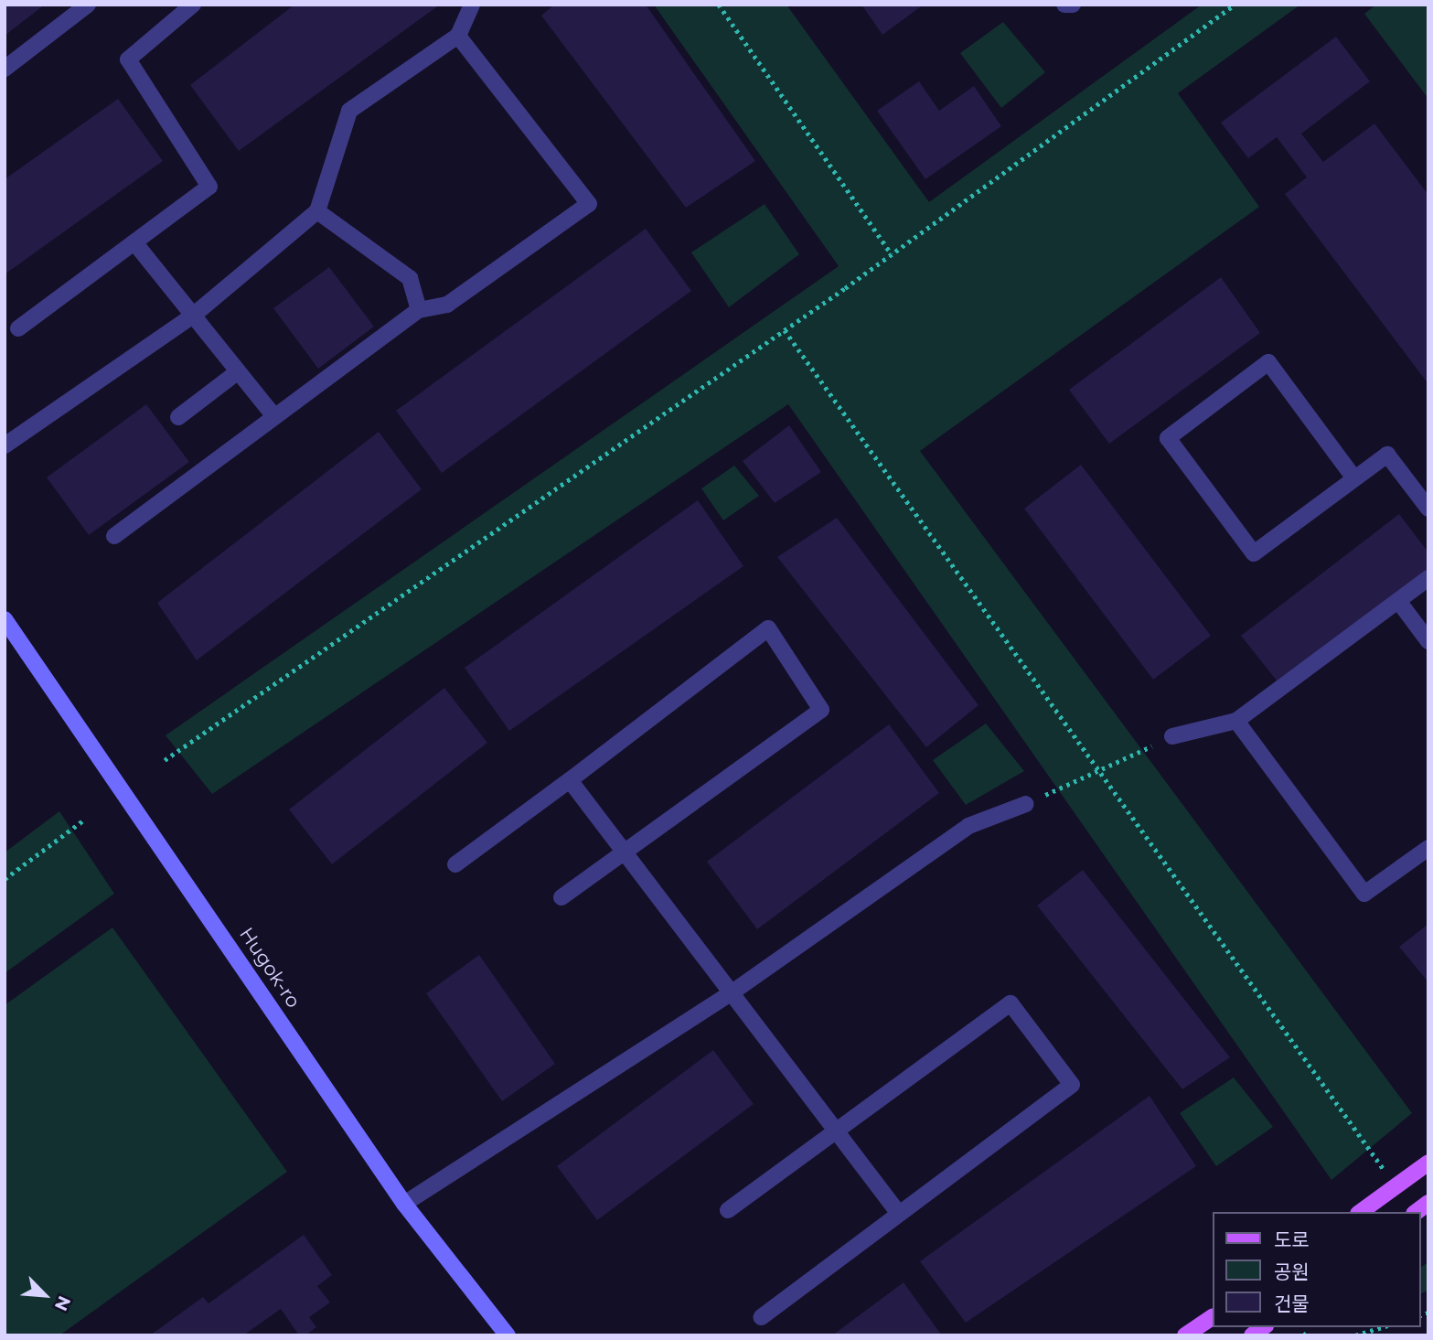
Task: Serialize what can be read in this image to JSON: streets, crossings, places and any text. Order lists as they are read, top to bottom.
{
  "streets": {
    "street": ["Hugok-ro"]
  },
  "legend": ["도로", "공원", "건물"],
  "north": "bottom right"
}
